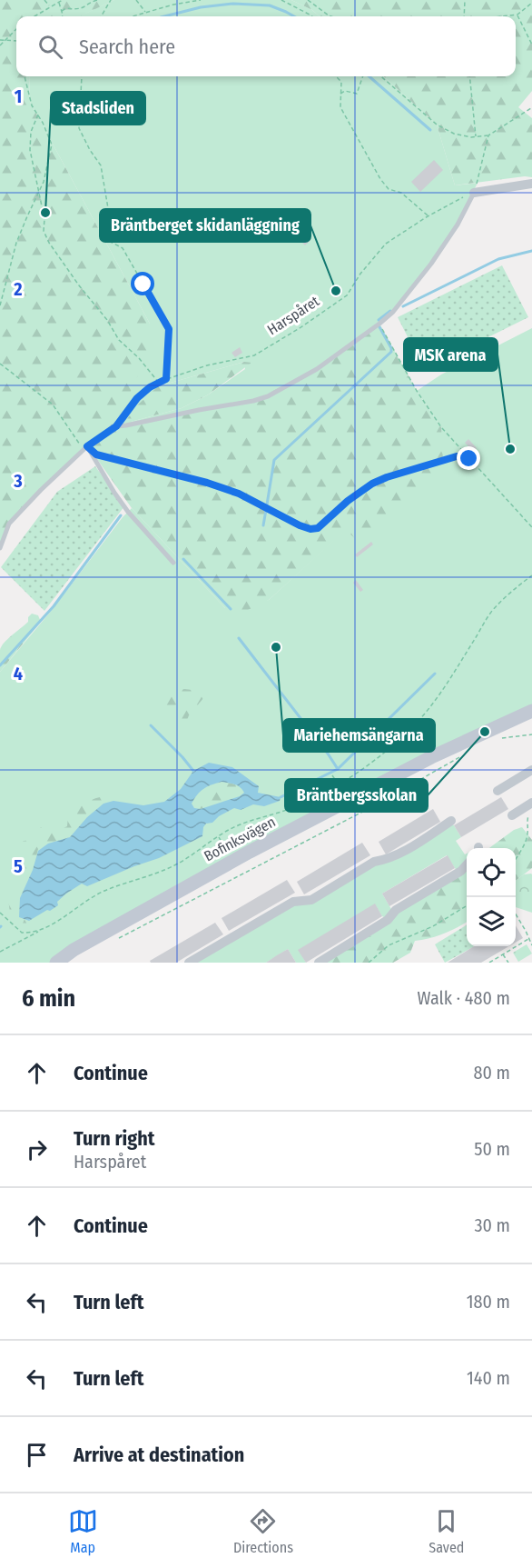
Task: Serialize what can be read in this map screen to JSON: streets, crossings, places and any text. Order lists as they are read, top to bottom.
{
  "streets": {
    "street": ["Bofinksvägen"],
    "path": ["Harspåret"]
  },
  "places": [
    "Stadsliden",
    "Bräntberget skidanläggning",
    "MSK arena",
    "Mariehemsängarna",
    "Bräntbergsskolan"
  ],
  "page": {
    "search": "Search here",
    "heading": ["6 min", "Walk · 480 m"],
    "list": [
      ["Continue", "80 m"],
      ["Turn right", "Harspåret", "50 m"],
      ["Continue", "30 m"],
      ["Turn left", "180 m"],
      ["Turn left", "140 m"],
      "Arrive at destination"
    ],
    "nav": ["Map", "Directions", "Saved"]
  },
  "grid": {
    "rows": [
      "1",
      "2",
      "3",
      "4",
      "5"
    ]
  }
}
